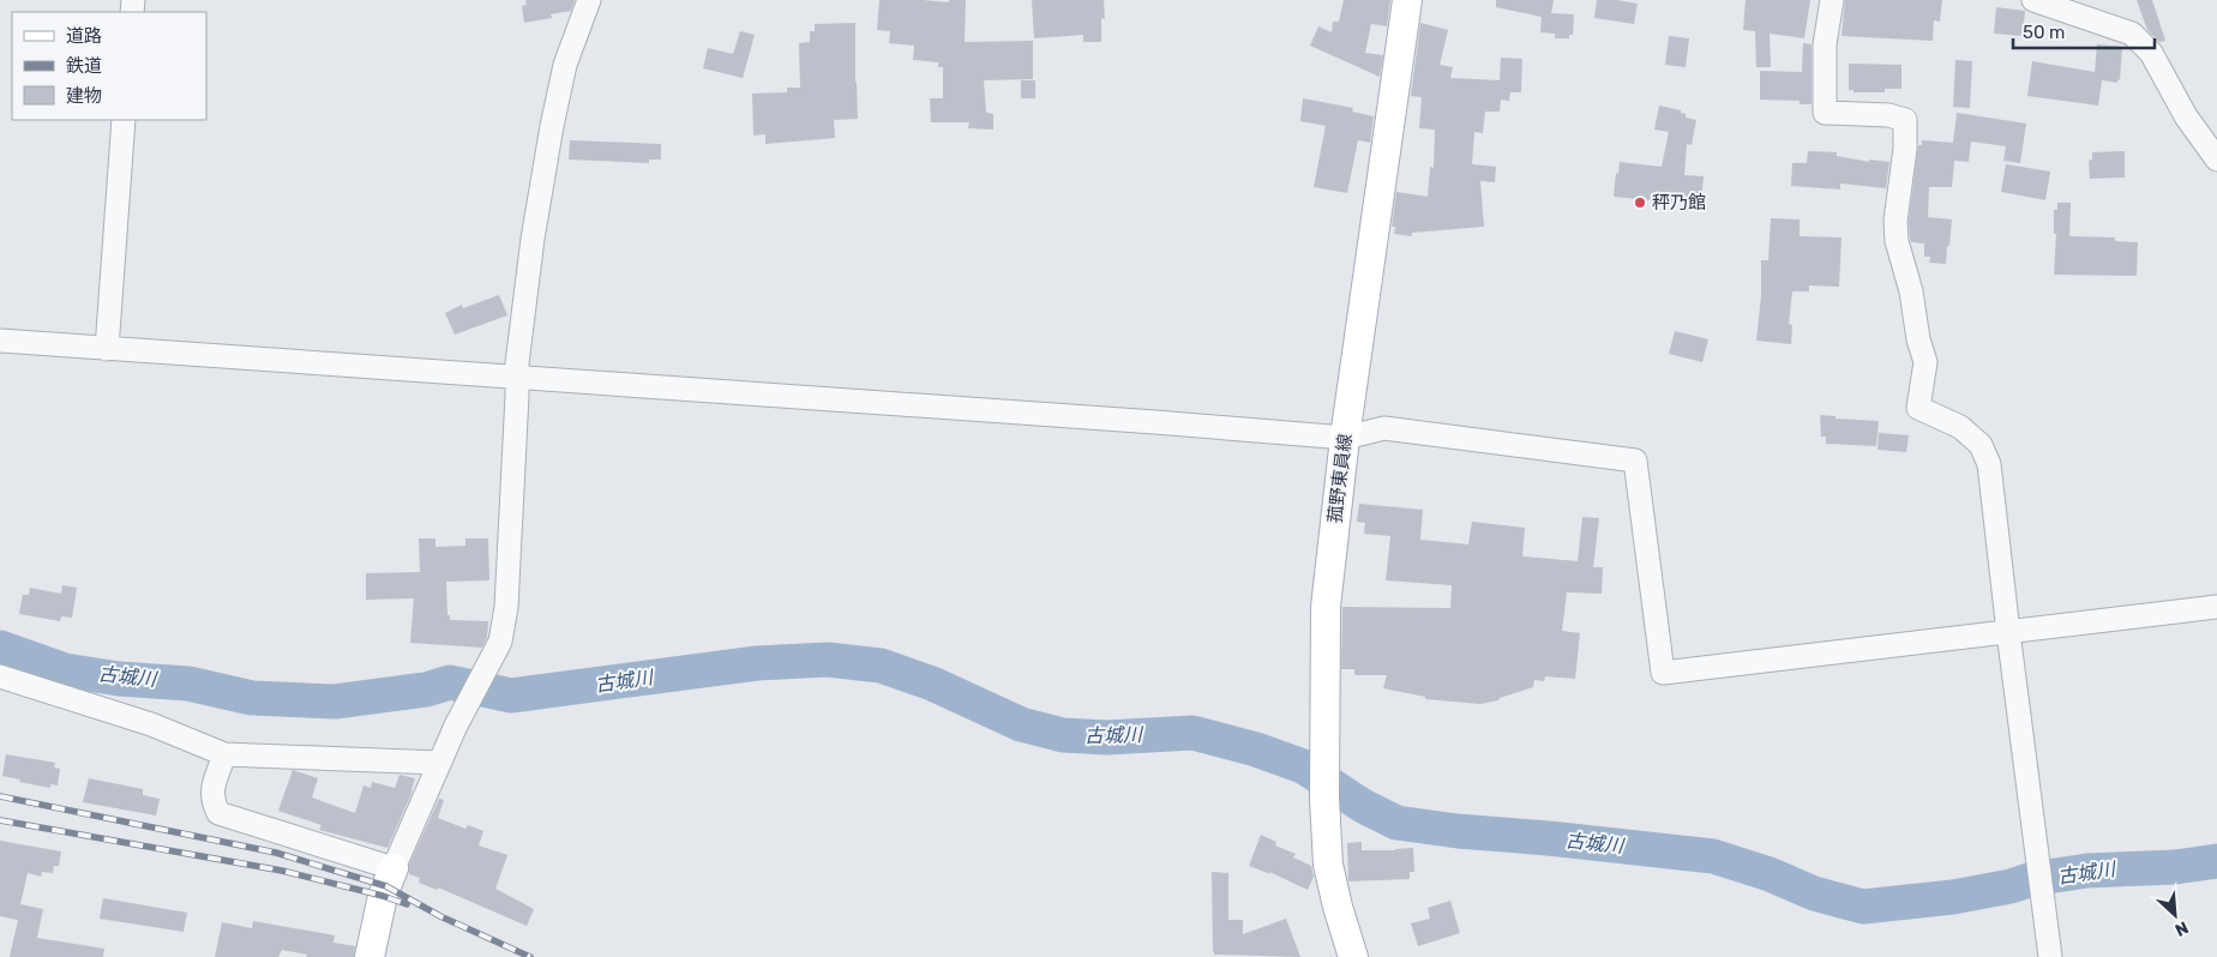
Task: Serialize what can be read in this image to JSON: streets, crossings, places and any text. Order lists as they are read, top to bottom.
{
  "streets": {
    "main road": ["菰野東員線"]
  },
  "water": ["古城川"],
  "places": ["秤乃館"],
  "legend": ["道路", "鉄道", "建物"],
  "scale_bar": "50 m",
  "north": "bottom right"
}
